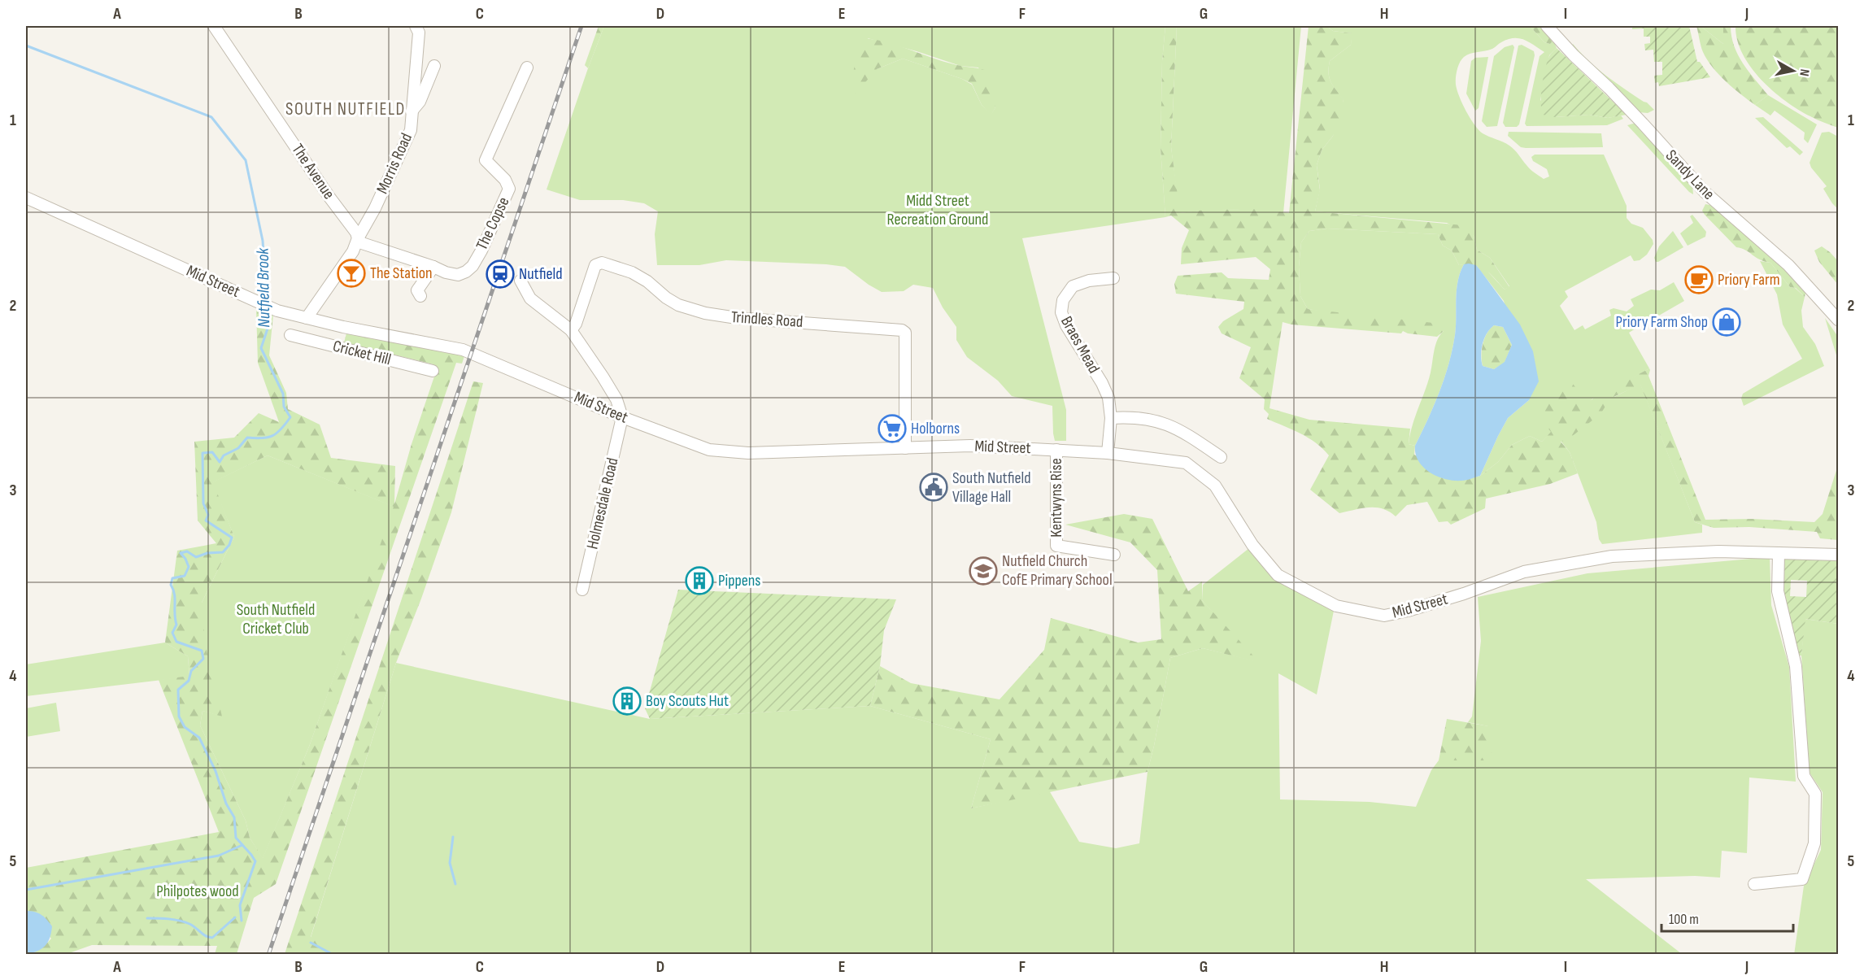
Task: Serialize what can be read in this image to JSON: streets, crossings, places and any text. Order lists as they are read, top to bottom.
{
  "streets": {
    "street": [
      "Morris Road",
      "The Avenue",
      "Sandy Lane",
      "The Copse",
      "Mid Street",
      "Trindles Road",
      "Braes Mead",
      "Cricket Hill",
      "Kentwyns Rise",
      "Holmesdale Road"
    ]
  },
  "crossings": [
    ["Morris Road", "The Avenue"],
    ["Mid Street", "Trindles Road"],
    ["Mid Street", "Braes Mead"],
    ["Mid Street", "Kentwyns Rise"],
    ["Mid Street", "Holmesdale Road"]
  ],
  "districts": ["SOUTH NUTFIELD"],
  "water": ["Nutfield Brook"],
  "parks": ["Midd Street Recreation Ground", "South Nutfield Cricket Club", "Philpotes wood"],
  "places": {
    "bar": ["The Station"],
    "station": ["Nutfield"],
    "cafe": ["Priory Farm"],
    "shop": ["Priory Farm Shop"],
    "supermarket": ["Holborns"],
    "public building": ["South Nutfield Village Hall"],
    "school or university": ["Nutfield Church CofE Primary School"],
    "building": ["Pippens", "Boy Scouts Hut"]
  },
  "scale_bar": "100 m",
  "north": "right",
  "grid": {
    "columns": [
      "A",
      "B",
      "C",
      "D",
      "E",
      "F",
      "G",
      "H",
      "I",
      "J"
    ],
    "rows": [
      "1",
      "2",
      "3",
      "4",
      "5"
    ]
  }
}
